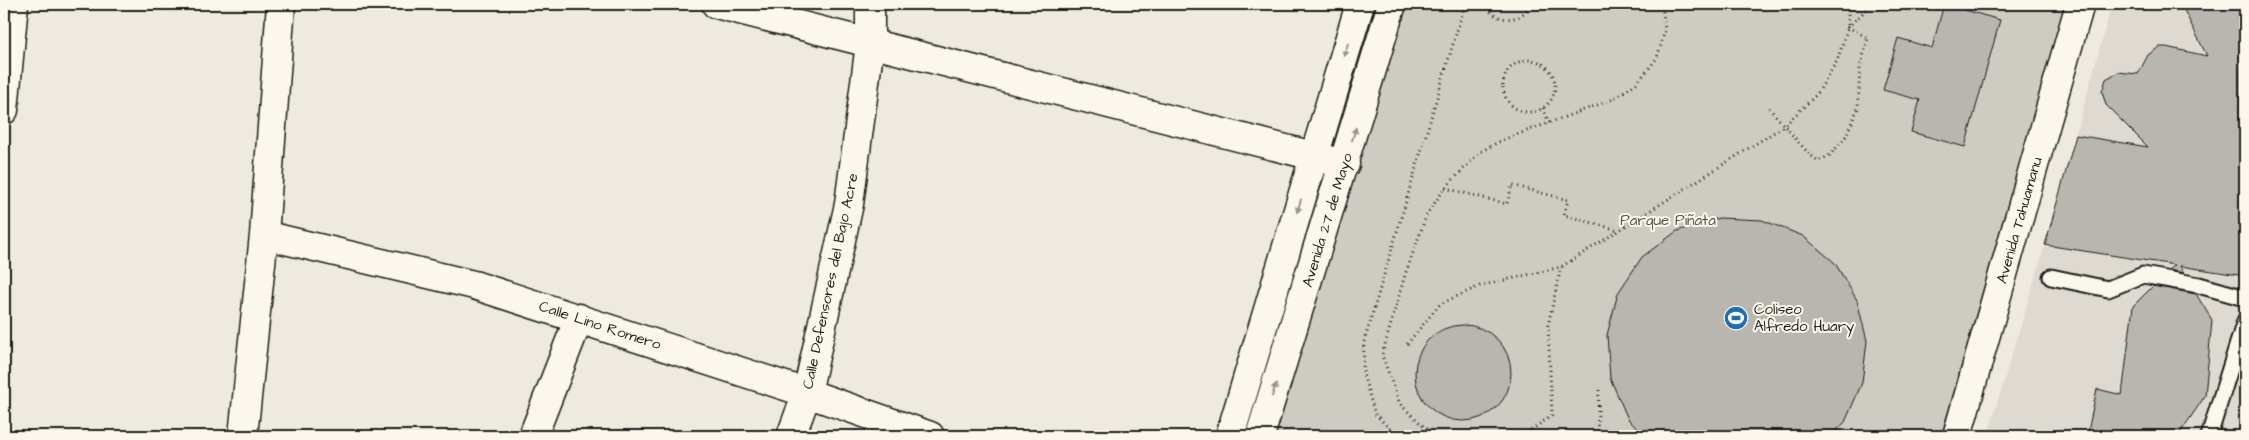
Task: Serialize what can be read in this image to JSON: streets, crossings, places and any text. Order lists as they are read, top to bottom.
{
  "streets": {
    "street": [
      "Avenida 27 de Mayo",
      "Avenida Tahuamanu",
      "Calle Defensores del Bajo Acre",
      "Calle Lino Romero"
    ]
  },
  "crossings": [
    ["Calle Defensores del Bajo Acre", "Calle Lino Romero"]
  ],
  "parks": ["Parque Piñata"],
  "places": {
    "sports": ["Coliseo Alfredo Huary"]
  }
}
